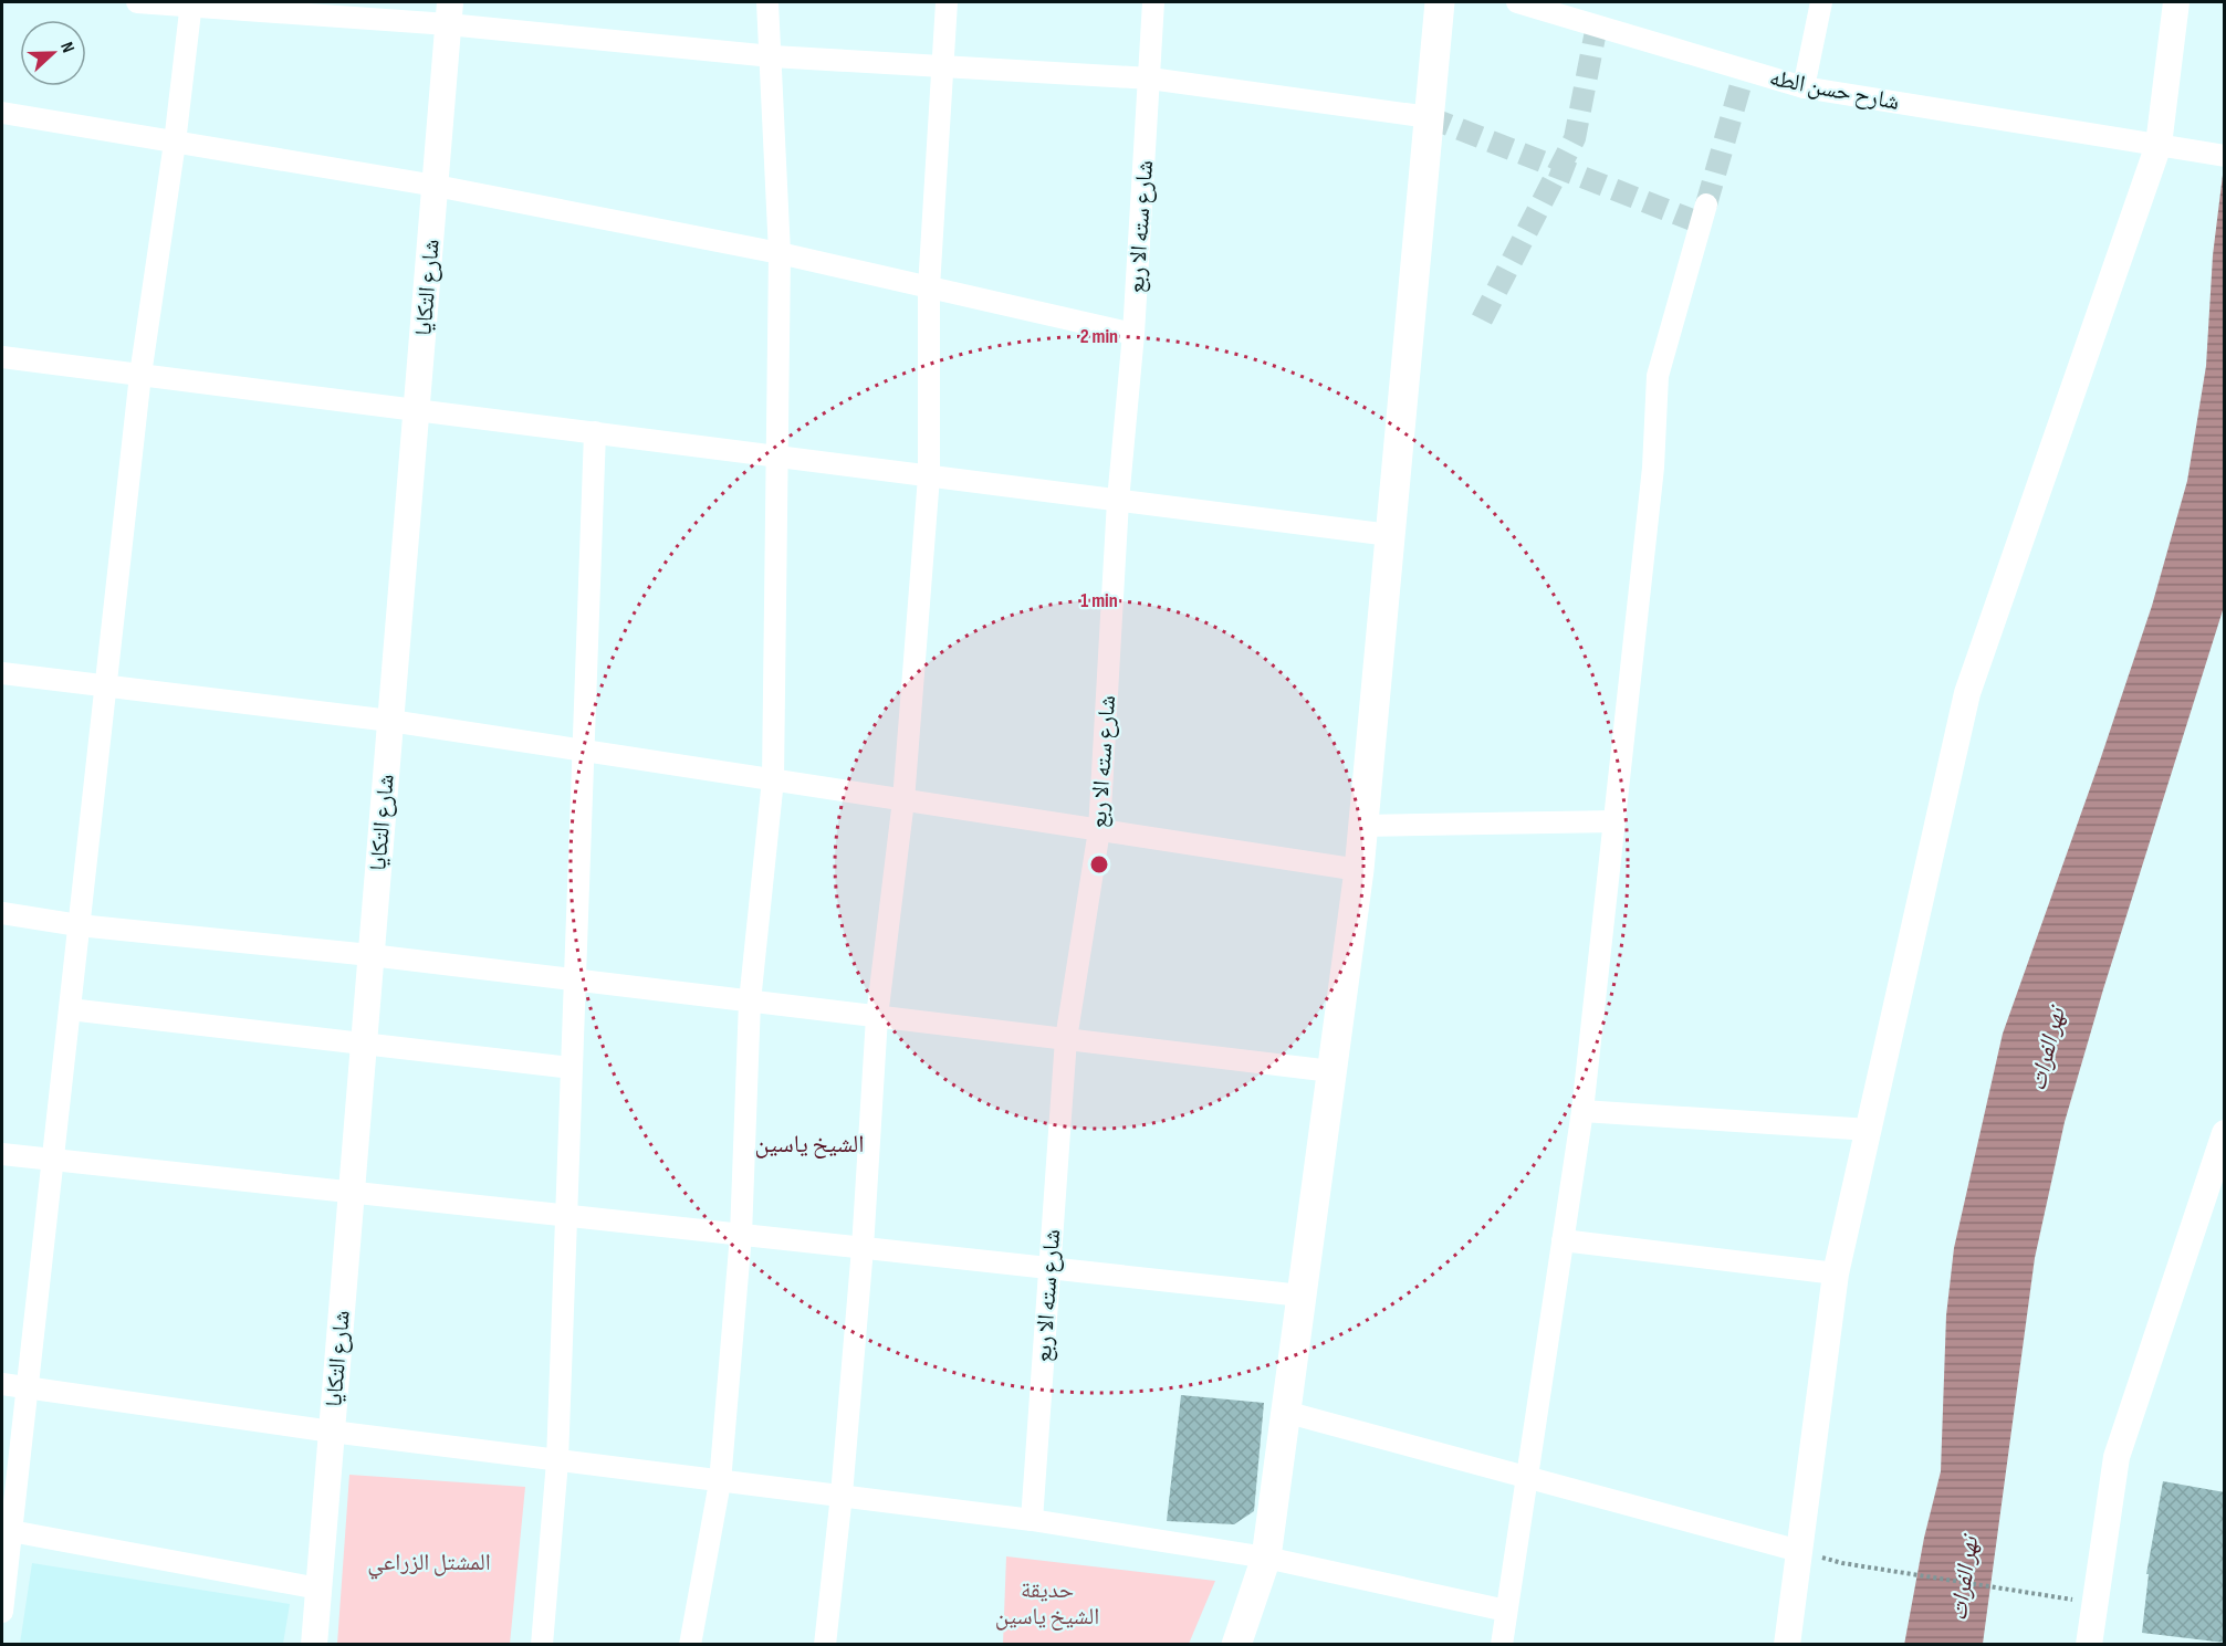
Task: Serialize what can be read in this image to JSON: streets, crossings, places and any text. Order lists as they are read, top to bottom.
{
  "streets": {
    "street": ["شارح حسن الطه", "شارع سته الا ربع", "شارع التكايا"]
  },
  "districts": ["الشيخ ياسين"],
  "water": ["نهر الفرات"],
  "parks": ["المشتل الزراعي", "حديقة الشيخ ياسين"],
  "north": "right",
  "rings": ["2 min", "1 min"]
}
